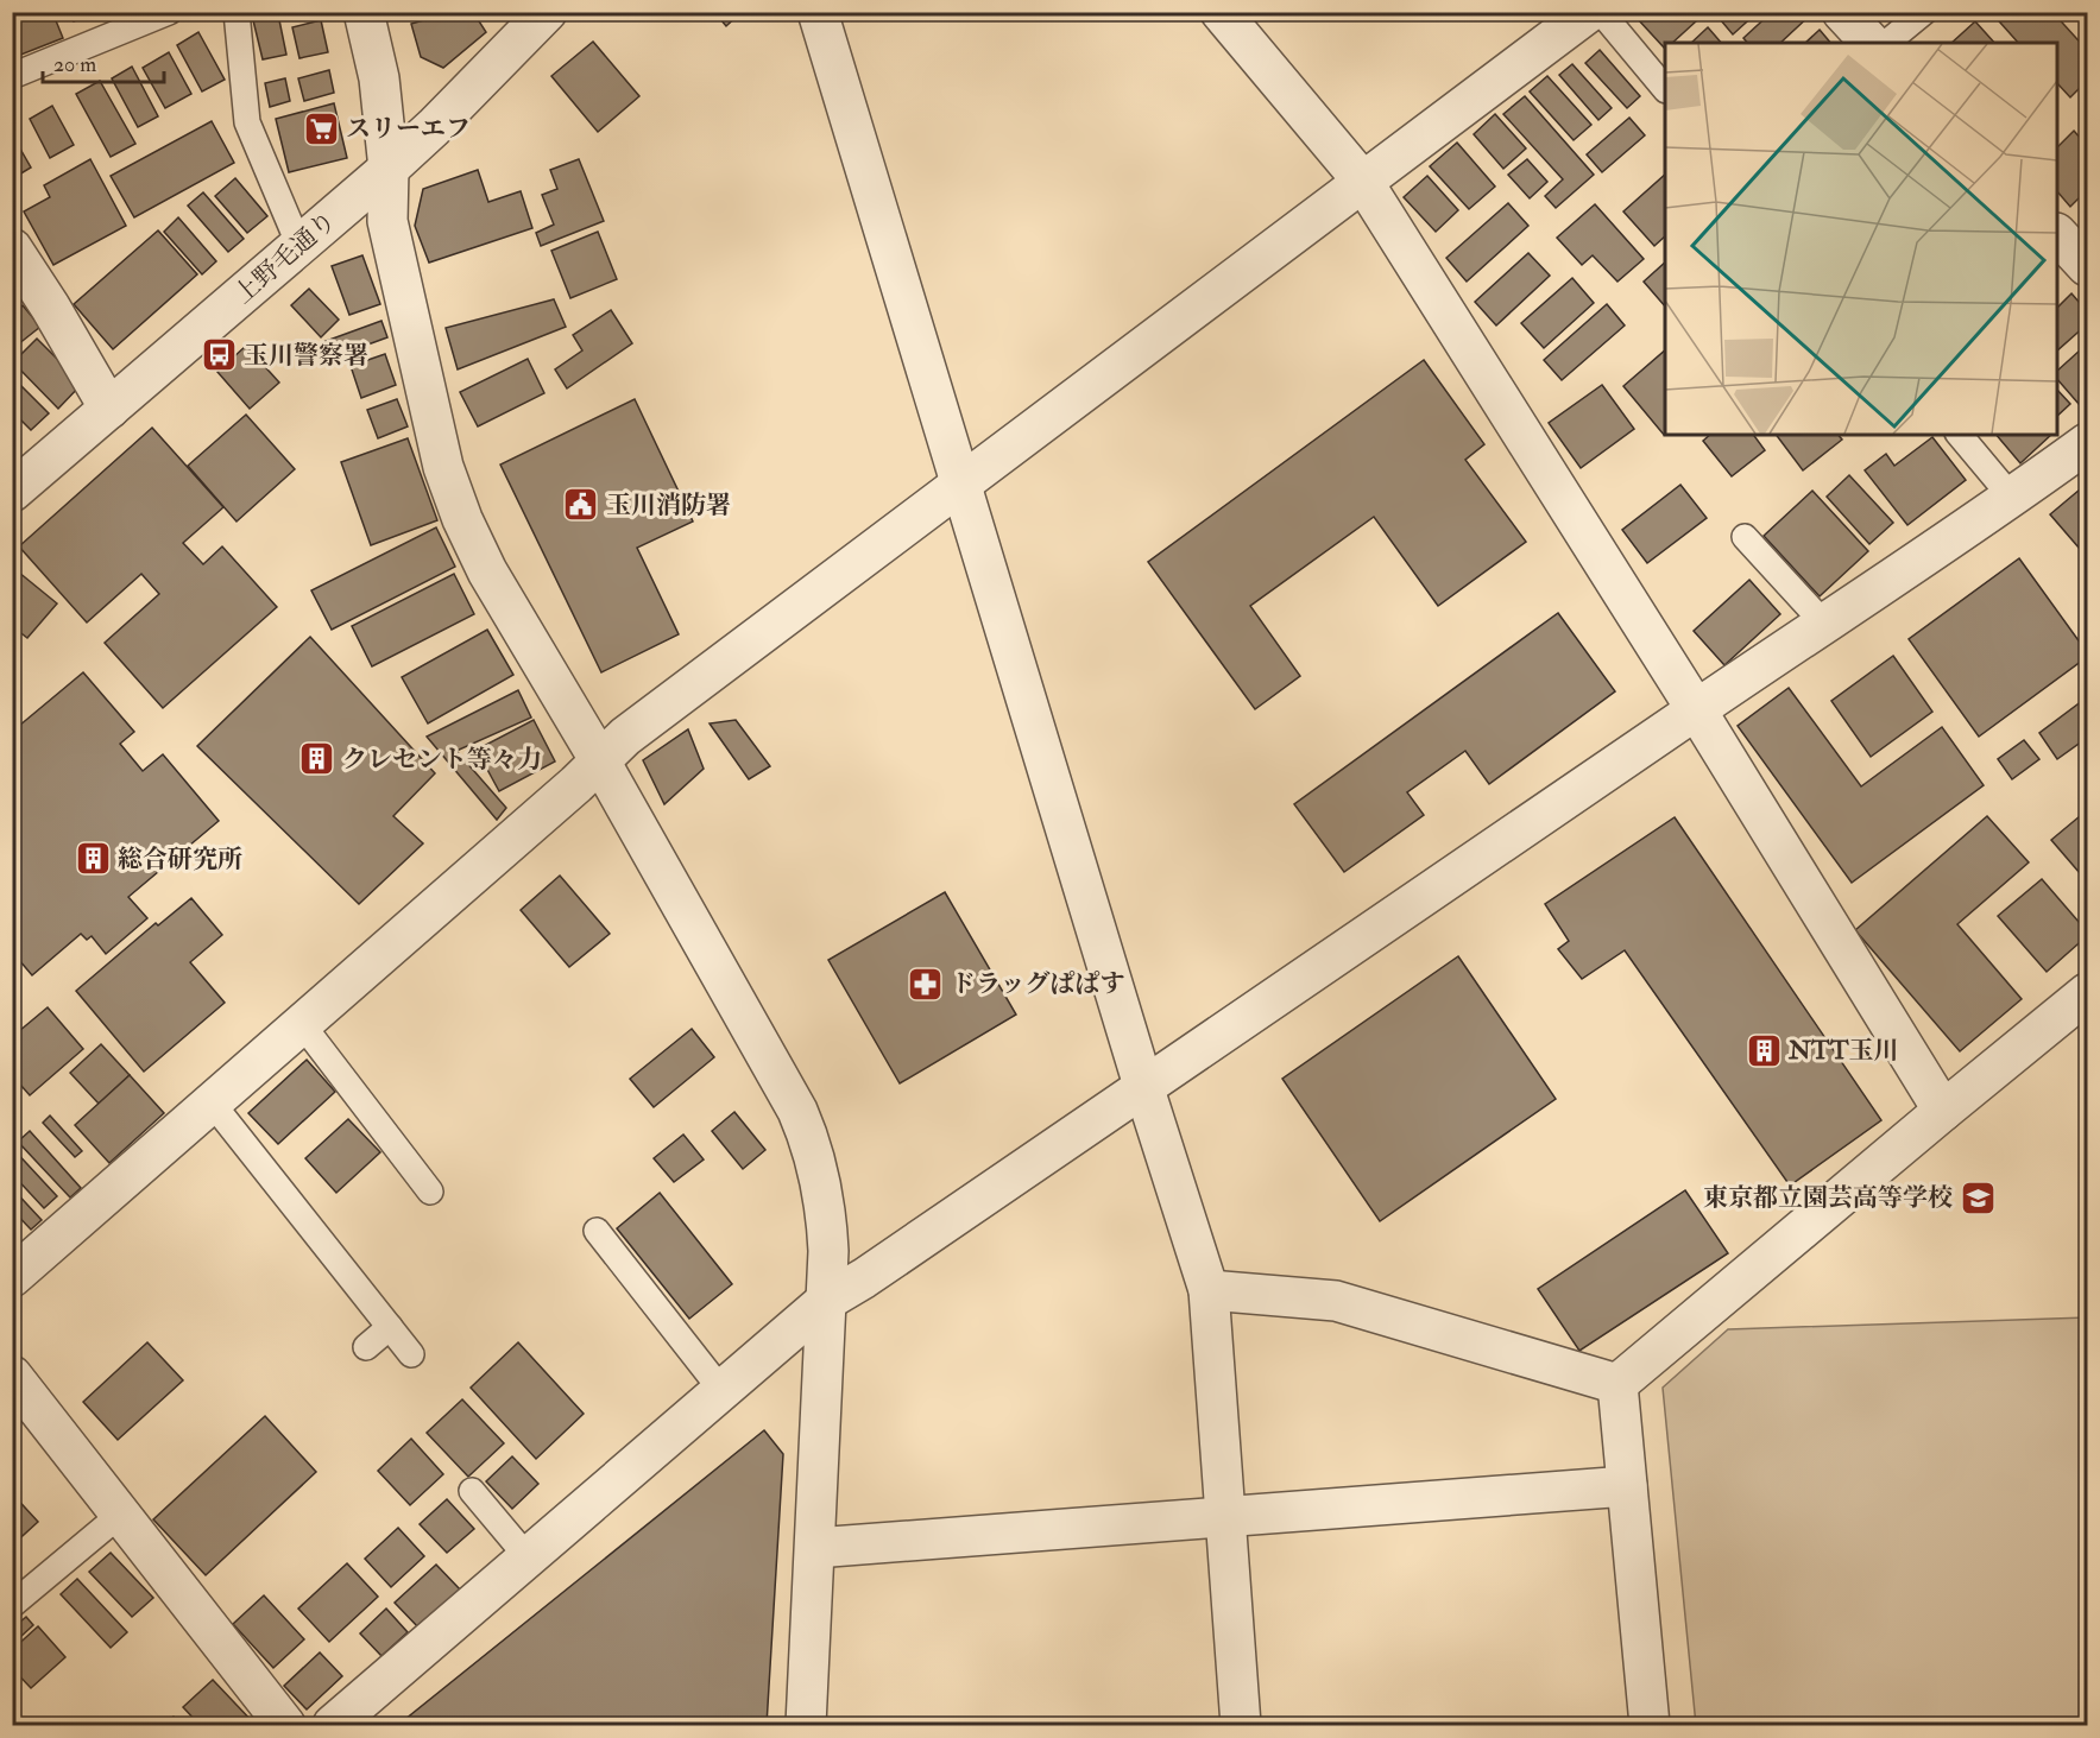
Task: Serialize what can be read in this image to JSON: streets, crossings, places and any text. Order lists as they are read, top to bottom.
{
  "streets": {
    "street": ["上野毛通り"]
  },
  "places": {
    "supermarket": ["スリーエフ"],
    "bus stop": ["玉川警察署"],
    "public building": ["玉川消防署"],
    "building": ["クレセント等々力", "総合研究所", "NTT玉川"],
    "pharmacy": ["ドラッグぱぱす"],
    "school or university": ["東京都立園芸高等学校"]
  },
  "scale_bar": "20 m"
}
